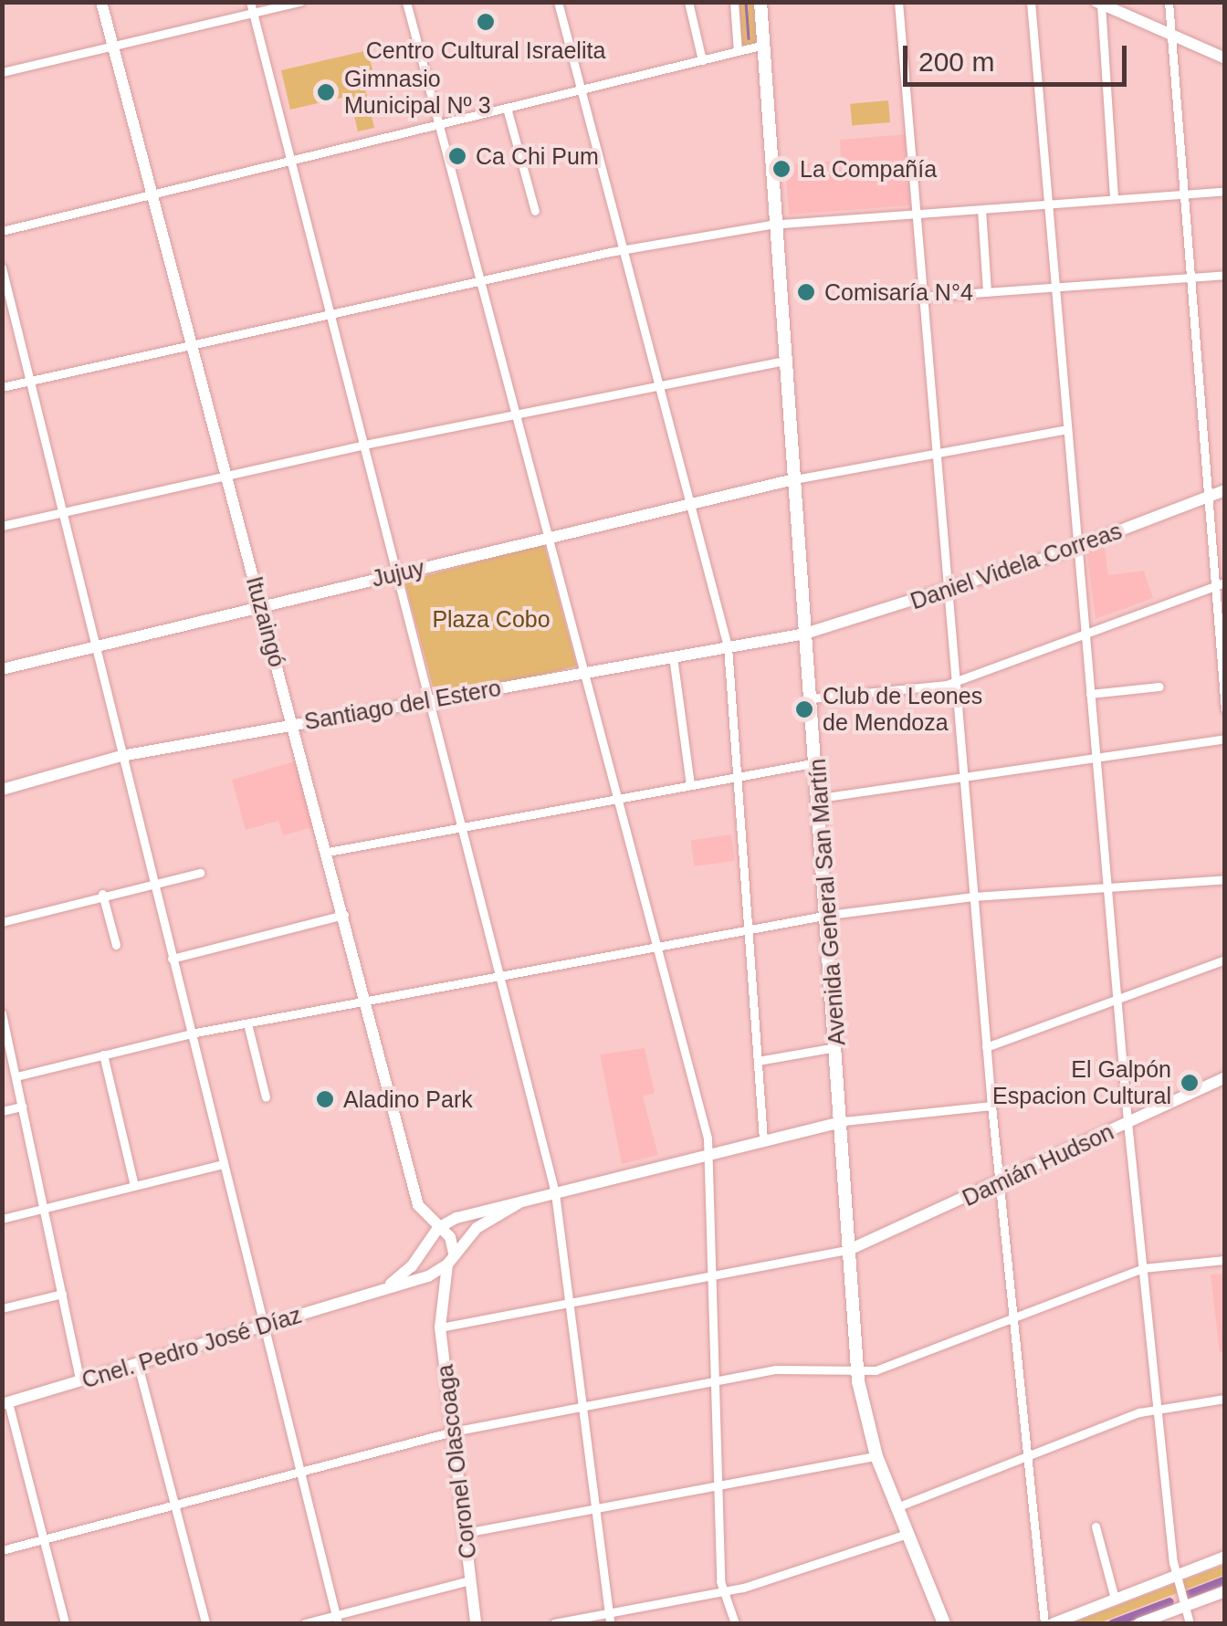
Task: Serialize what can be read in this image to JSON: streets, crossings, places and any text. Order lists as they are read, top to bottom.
{
  "streets": {
    "main road": ["Avenida General San Martín"],
    "street": [
      "Daniel Videla Correas",
      "Jujuy",
      "Ituzaingó",
      "Santiago del Estero",
      "Damián Hudson",
      "Cnel. Pedro José Díaz",
      "Coronel Olascoaga"
    ]
  },
  "crossings": [
    ["Daniel Videla Correas", "Santiago del Estero"],
    ["Daniel Videla Correas", "Avenida General San Martín"],
    ["Jujuy", "Ituzaingó"],
    ["Jujuy", "Avenida General San Martín"],
    ["Ituzaingó", "Santiago del Estero"],
    ["Ituzaingó", "Cnel. Pedro José Díaz"],
    ["Ituzaingó", "Coronel Olascoaga"],
    ["Santiago del Estero", "Avenida General San Martín"],
    ["Avenida General San Martín", "Damián Hudson"],
    ["Avenida General San Martín", "Cnel. Pedro José Díaz"],
    ["Cnel. Pedro José Díaz", "Coronel Olascoaga"]
  ],
  "parks": ["Plaza Cobo"],
  "places": [
    "Centro Cultural Israelita",
    "Gimnasio Municipal Nº 3",
    "Ca Chi Pum",
    "La Compañía",
    "Comisaría N°4",
    "Club de Leones de Mendoza",
    "El Galpón Espacion Cultural",
    "Aladino Park"
  ],
  "scale_bar": "200 m"
}
